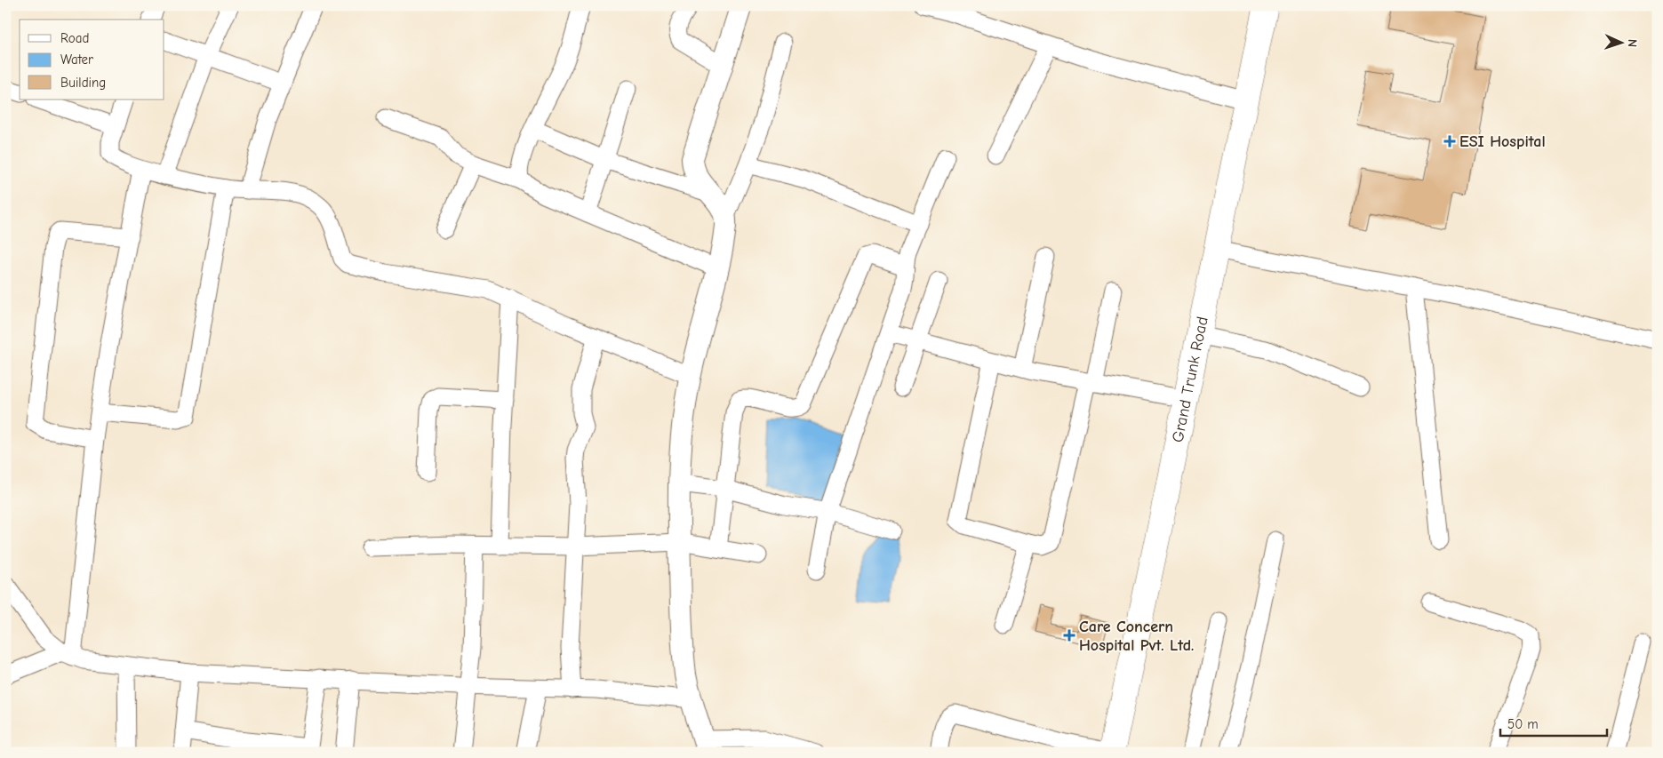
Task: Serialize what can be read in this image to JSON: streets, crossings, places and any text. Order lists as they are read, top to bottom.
{
  "streets": {
    "main road": ["Grand Trunk Road"]
  },
  "places": {
    "health": ["ESI Hospital", "Care Concern Hospital Pvt. Ltd."]
  },
  "legend": ["Road", "Water", "Building"],
  "scale_bar": "50 m",
  "north": "right"
}
